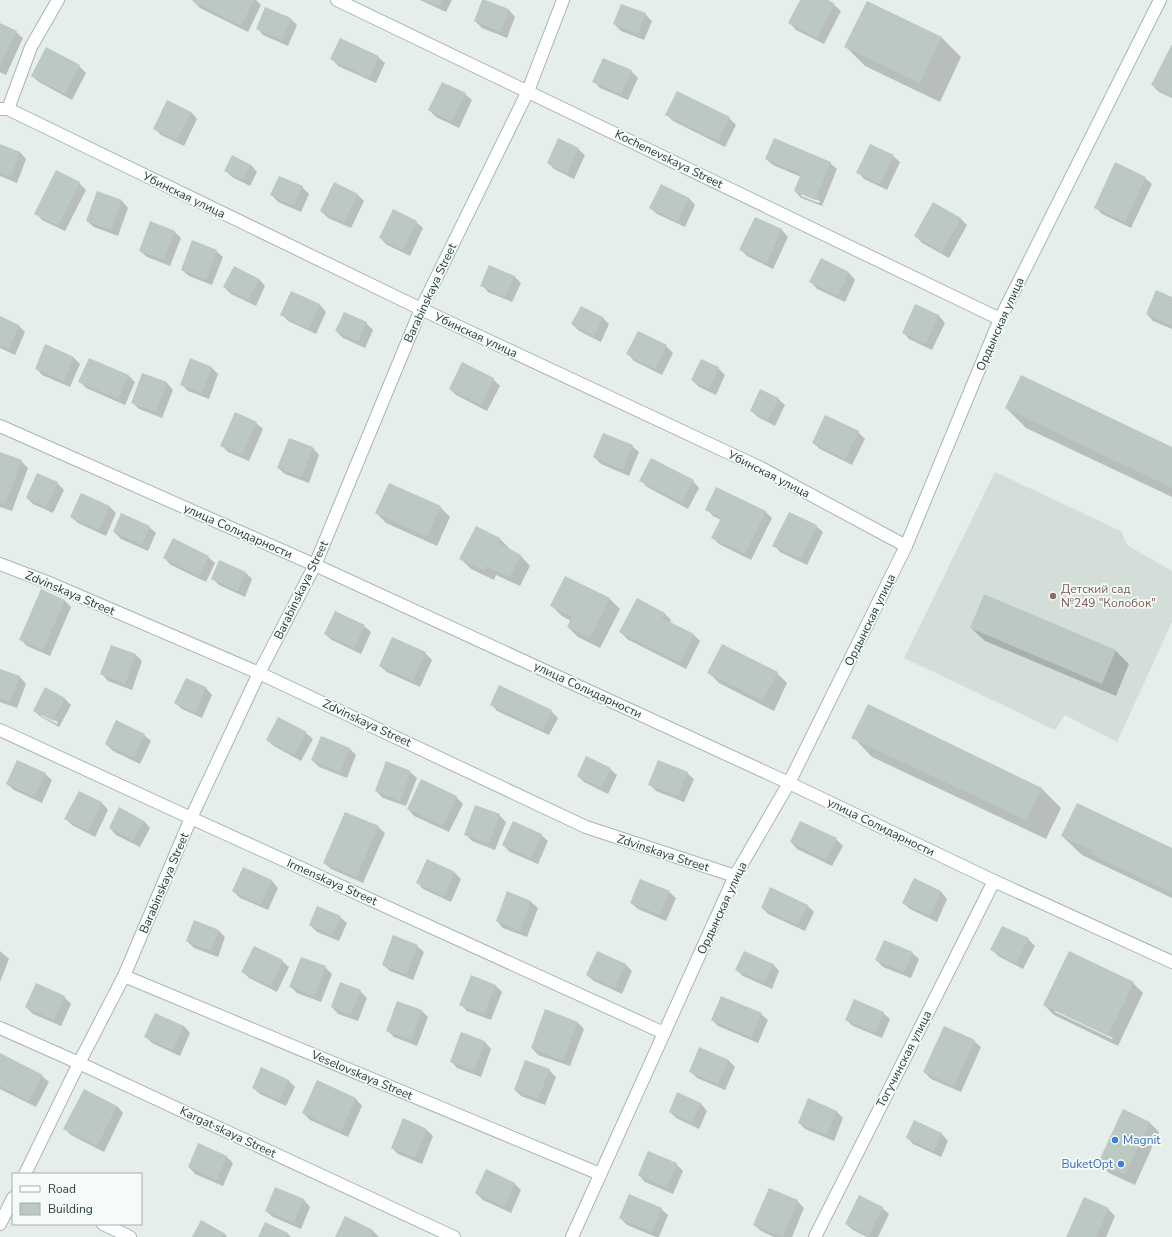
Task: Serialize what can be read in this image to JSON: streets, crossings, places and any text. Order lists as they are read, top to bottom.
{
  "streets": {
    "street": [
      "Kochenevskaya Street",
      "Убинская улица",
      "Barabinskaya Street",
      "Ордынская улица",
      "улица Солидарности",
      "Zdvinskaya Street",
      "Irmenskaya Street",
      "Тогучинская улица",
      "Veselovskaya Street",
      "Kargat·skaya Street"
    ]
  },
  "crossings": [
    ["Kochenevskaya Street", "Barabinskaya Street"],
    ["Kochenevskaya Street", "Ордынская улица"],
    ["Убинская улица", "Barabinskaya Street"],
    ["Убинская улица", "Ордынская улица"],
    ["Barabinskaya Street", "улица Солидарности"],
    ["Barabinskaya Street", "Zdvinskaya Street"],
    ["Barabinskaya Street", "Irmenskaya Street"],
    ["Barabinskaya Street", "Veselovskaya Street"],
    ["Barabinskaya Street", "Kargat·skaya Street"],
    ["Ордынская улица", "улица Солидарности"],
    ["Ордынская улица", "Zdvinskaya Street"],
    ["Ордынская улица", "Irmenskaya Street"],
    ["Ордынская улица", "Veselovskaya Street"],
    ["улица Солидарности", "Тогучинская улица"]
  ],
  "places": ["Детский сад №249 \"Колобок\"", "Magnit", "BuketOpt"],
  "legend": ["Road", "Building"]
}
